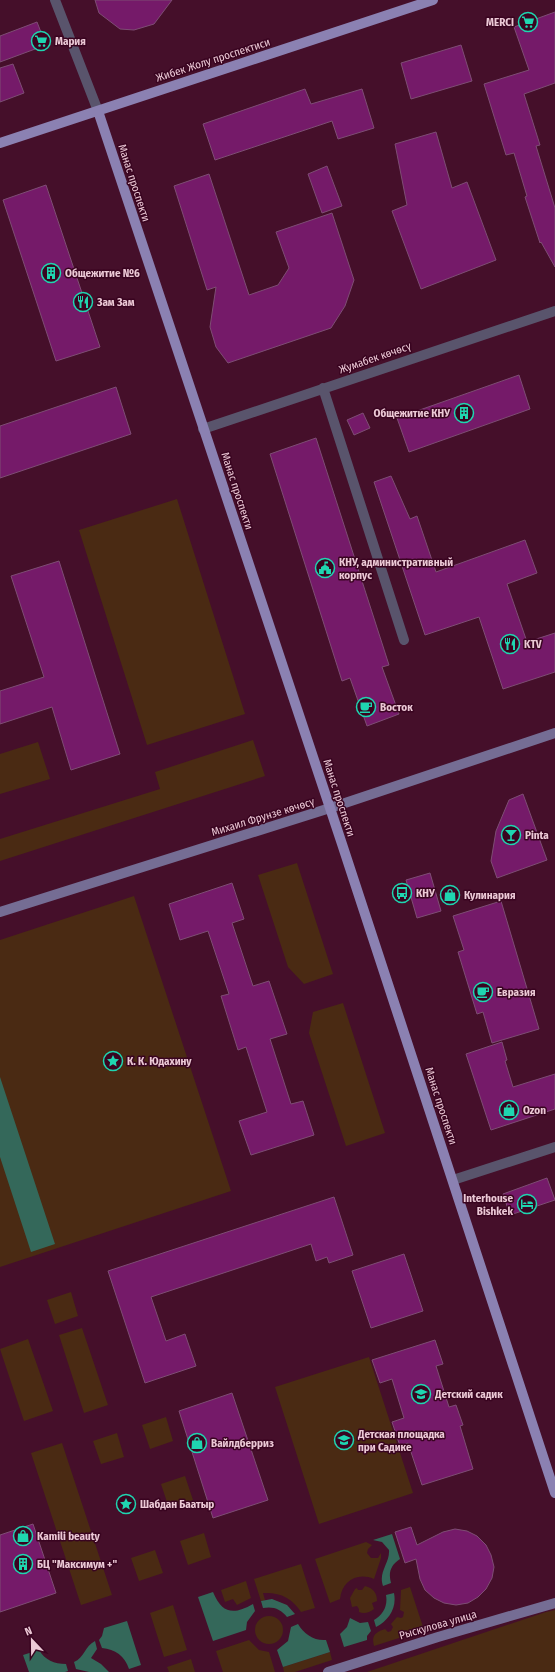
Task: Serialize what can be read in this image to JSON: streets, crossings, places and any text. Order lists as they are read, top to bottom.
{
  "streets": {
    "main road": [
      "Жибек Жолу проспектиси",
      "Манас проспекти",
      "Михаил Фрунзе көчөсү",
      "Рыскулова улица"
    ],
    "street": ["Жумабек көчөсү"]
  },
  "crossings": [
    ["Жибек Жолу проспектиси", "Манас проспекти"],
    ["Манас проспекти", "Жумабек көчөсү"],
    ["Манас проспекти", "Михаил Фрунзе көчөсү"]
  ],
  "places": {
    "supermarket": ["MERCI", "Мария"],
    "building": ["Общежитие №6", "Общежитие КНУ", "БЦ \"Максимум +\""],
    "restaurant": ["Зам Зам", "KTV"],
    "public building": ["КНУ, административный корпус"],
    "cafe": ["Восток", "Евразия"],
    "bar": ["Pinta"],
    "bus stop": ["КНУ"],
    "shop": [
      "Кулинария",
      "Ozon",
      "Вайлдберриз",
      "Kamili beauty"
    ],
    "place": ["К. К. Юдахину", "Шабдан Баатыр"],
    "hotel": ["Interhouse Bishkek"],
    "school or university": ["Детский садик", "Детская площадка при Садике"]
  },
  "north": "top"
}
